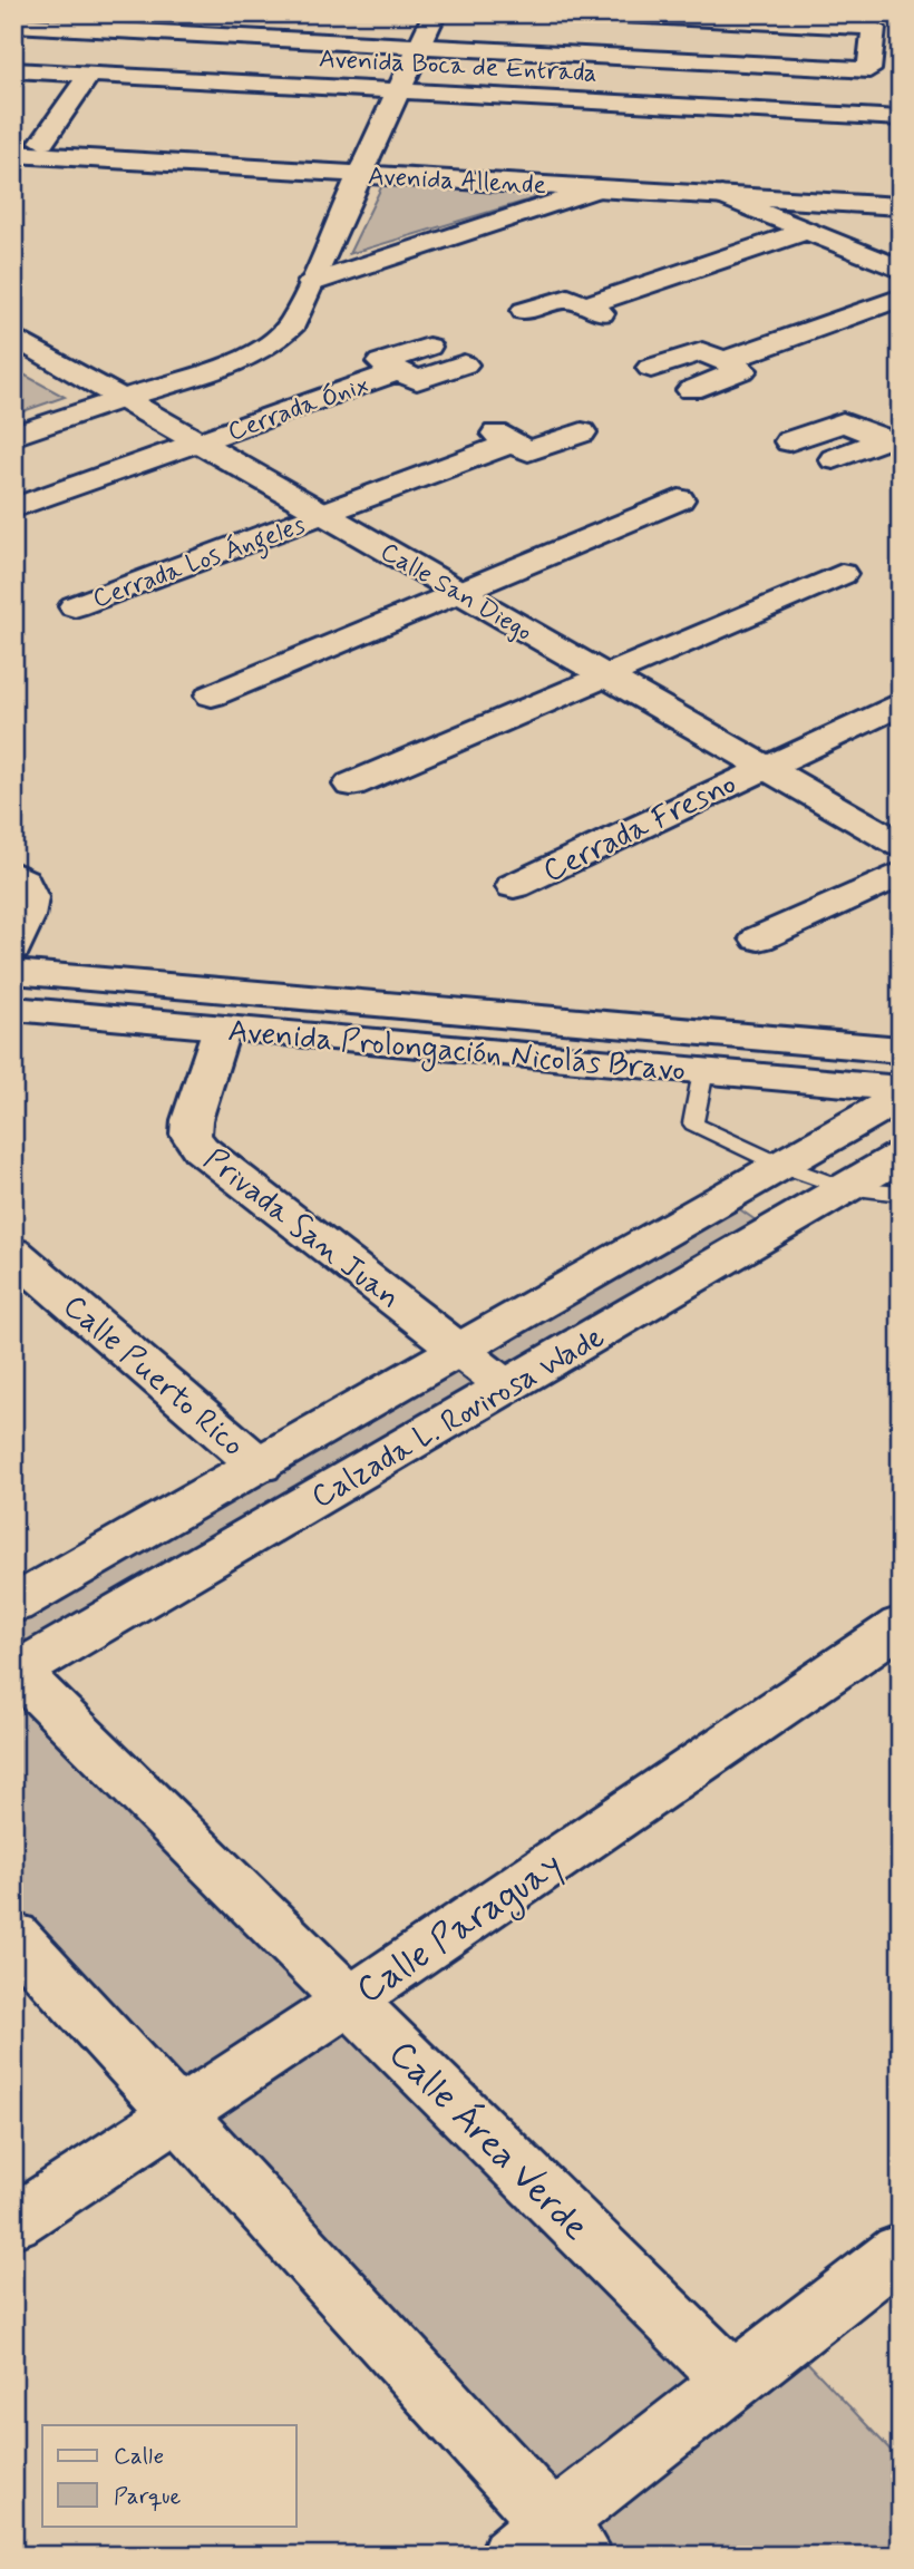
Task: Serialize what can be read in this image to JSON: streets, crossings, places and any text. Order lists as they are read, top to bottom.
{
  "streets": {
    "street": [
      "Avenida Boca de Entrada",
      "Avenida Allende",
      "Cerrada Ónix",
      "Cerrada Los Ángeles",
      "Calle San Diego",
      "Cerrada Fresno",
      "Avenida Prolongación Nicolás Bravo",
      "Privada San Juan",
      "Calle Puerto Rico",
      "Calzada L. Rovirosa Wade",
      "Calle Paraguay",
      "Calle Área Verde"
    ]
  },
  "crossings": [
    ["Cerrada Ónix", "Calle San Diego"],
    ["Cerrada Los Ángeles", "Calle San Diego"],
    ["Calle San Diego", "Cerrada Fresno"],
    ["Avenida Prolongación Nicolás Bravo", "Privada San Juan"],
    ["Privada San Juan", "Calzada L. Rovirosa Wade"],
    ["Calle Puerto Rico", "Calzada L. Rovirosa Wade"],
    ["Calzada L. Rovirosa Wade", "Calle Área Verde"],
    ["Calle Paraguay", "Calle Área Verde"]
  ],
  "legend": ["Calle", "Parque"]
}
